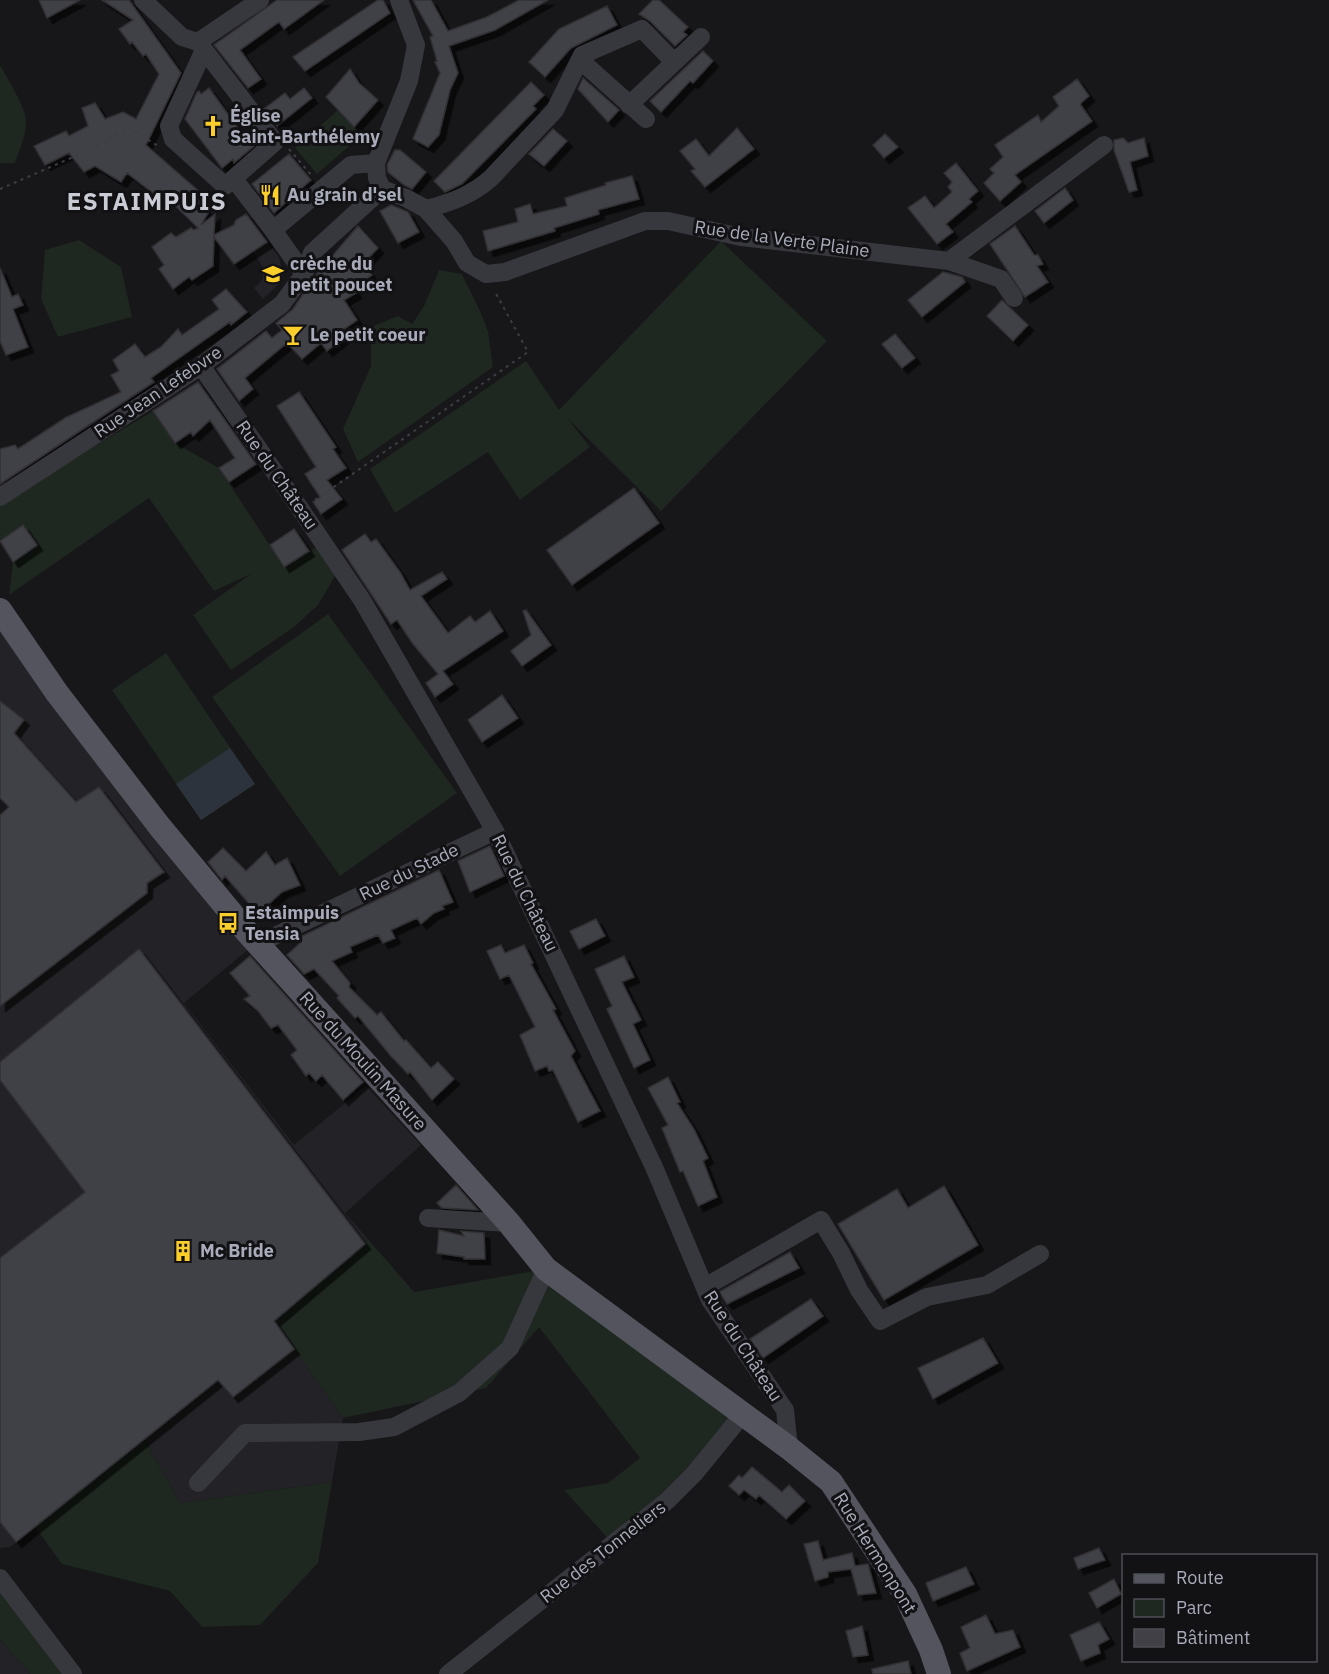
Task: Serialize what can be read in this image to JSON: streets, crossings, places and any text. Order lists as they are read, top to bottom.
{
  "streets": {
    "main road": ["Rue du Moulin Masure", "Rue Hermonpont"],
    "street": [
      "Rue de la Verte Plaine",
      "Rue Jean Lefebvre",
      "Rue du Château",
      "Rue du Stade",
      "Rue des Tonneliers"
    ]
  },
  "crossings": [
    ["Rue Jean Lefebvre", "Rue du Château"],
    ["Rue du Château", "Rue du Stade"],
    ["Rue du Château", "Rue du Moulin Masure"],
    ["Rue du Château", "Rue Hermonpont"],
    ["Rue du Stade", "Rue du Moulin Masure"],
    ["Rue du Moulin Masure", "Rue des Tonneliers"],
    ["Rue du Moulin Masure", "Rue Hermonpont"]
  ],
  "districts": ["ESTAIMPUIS"],
  "places": {
    "church": ["Église Saint-Barthélemy"],
    "restaurant": ["Au grain d'sel"],
    "school or university": ["crèche du petit poucet"],
    "bar": ["Le petit coeur"],
    "bus stop": ["Estaimpuis Tensia"],
    "building": ["Mc Bride"]
  },
  "legend": ["Route", "Parc", "Bâtiment"]
}
